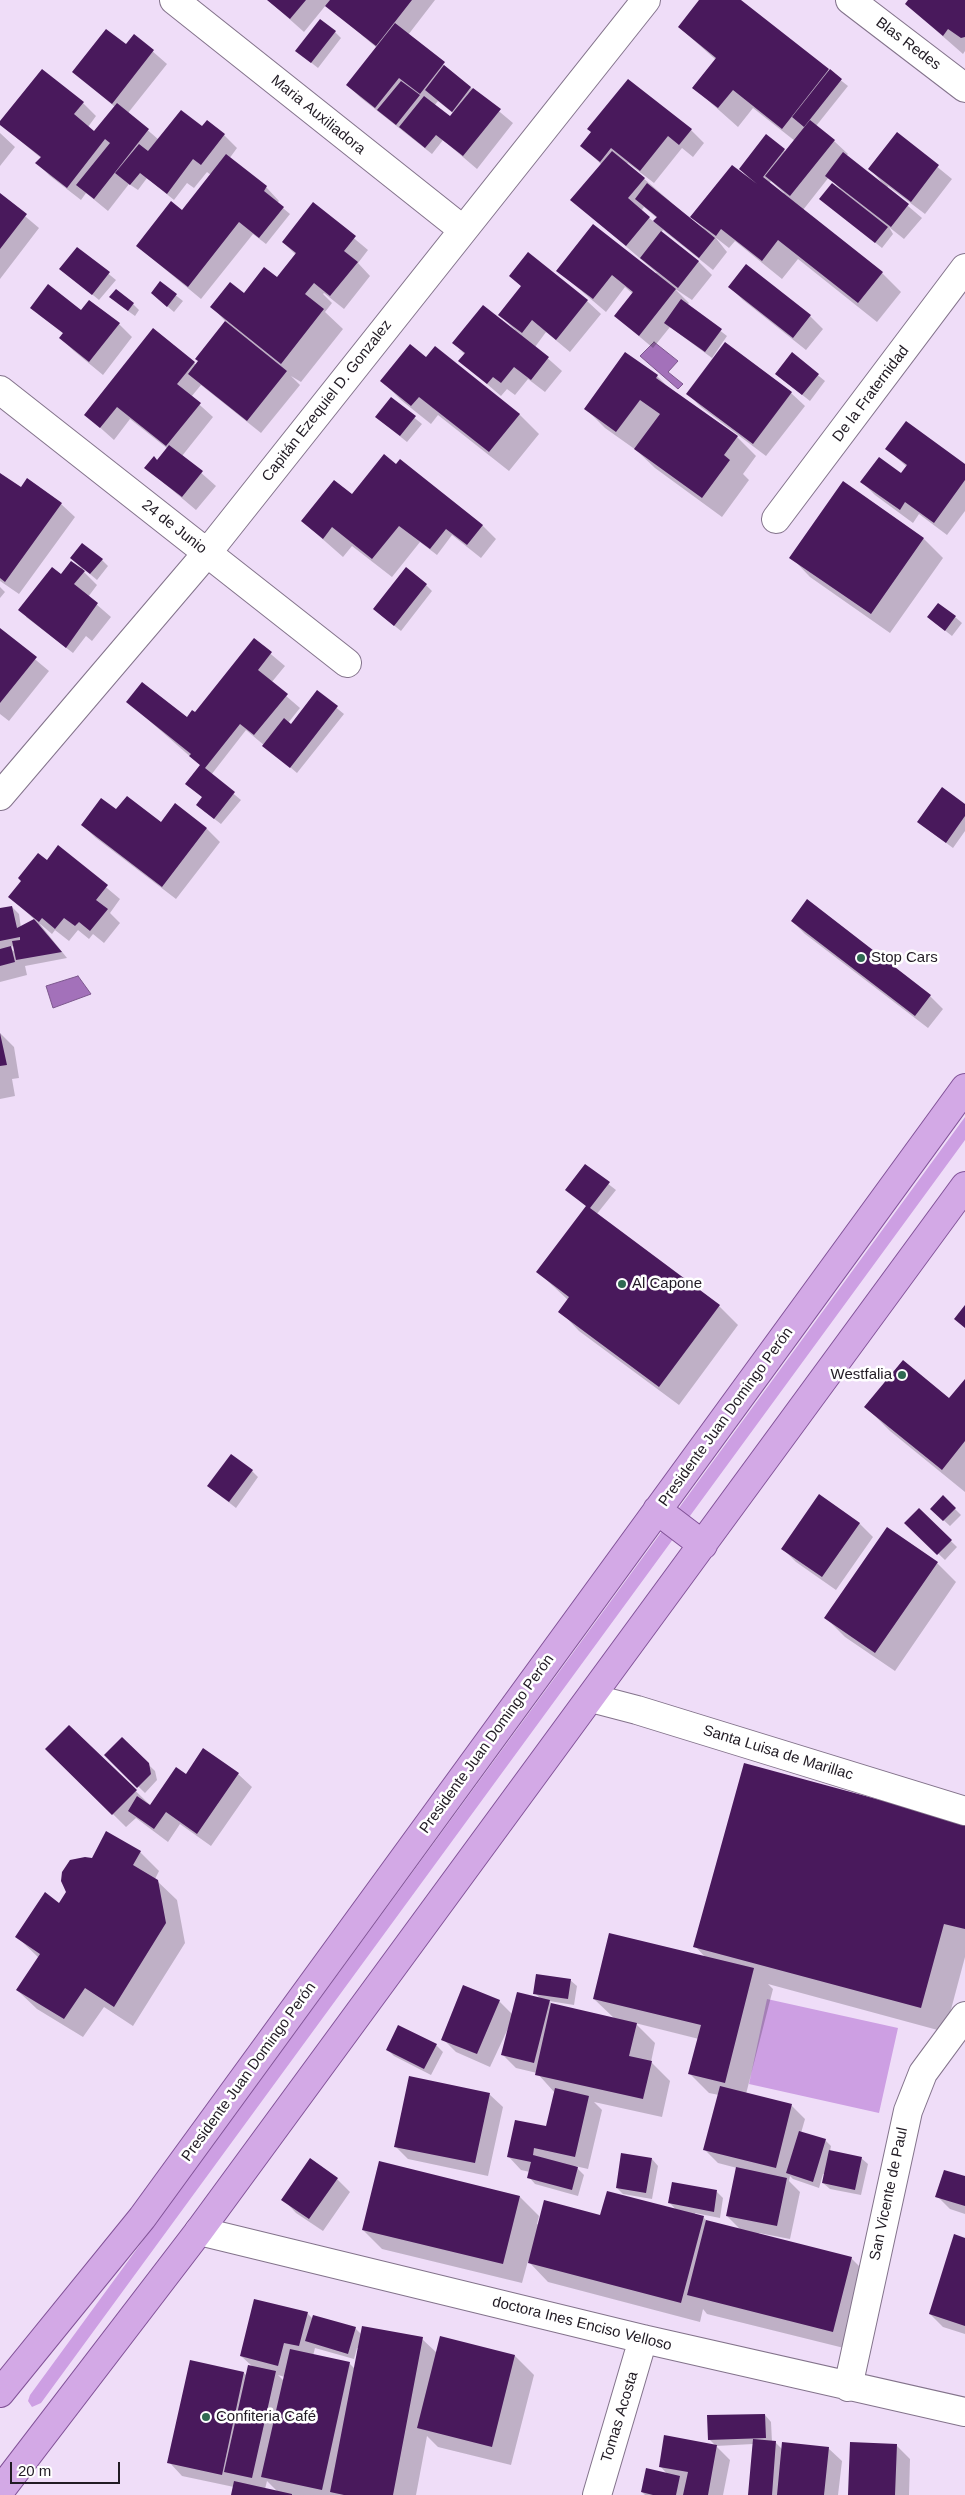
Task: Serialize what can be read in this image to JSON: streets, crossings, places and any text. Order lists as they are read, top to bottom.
{
  "streets": {
    "main road": ["Presidente Juan Domingo Perón"],
    "street": [
      "Blas Redes",
      "Maria Auxiliadora",
      "De la Fraternidad",
      "Capitán Ezequiel D. Gonzalez",
      "24 de Junio",
      "Santa Luisa de Marillac",
      "San Vicente de Paul",
      "doctora Ines Enciso Velloso",
      "Tomas Acosta"
    ]
  },
  "crossings": [
    ["Maria Auxiliadora", "Capitán Ezequiel D. Gonzalez"],
    ["Capitán Ezequiel D. Gonzalez", "24 de Junio"],
    ["San Vicente de Paul", "doctora Ines Enciso Velloso"],
    ["doctora Ines Enciso Velloso", "Tomas Acosta"]
  ],
  "places": [
    "Stop Cars",
    "Al Capone",
    "Westfalia",
    "Confiteria Café"
  ],
  "scale_bar": "20 m"
}
